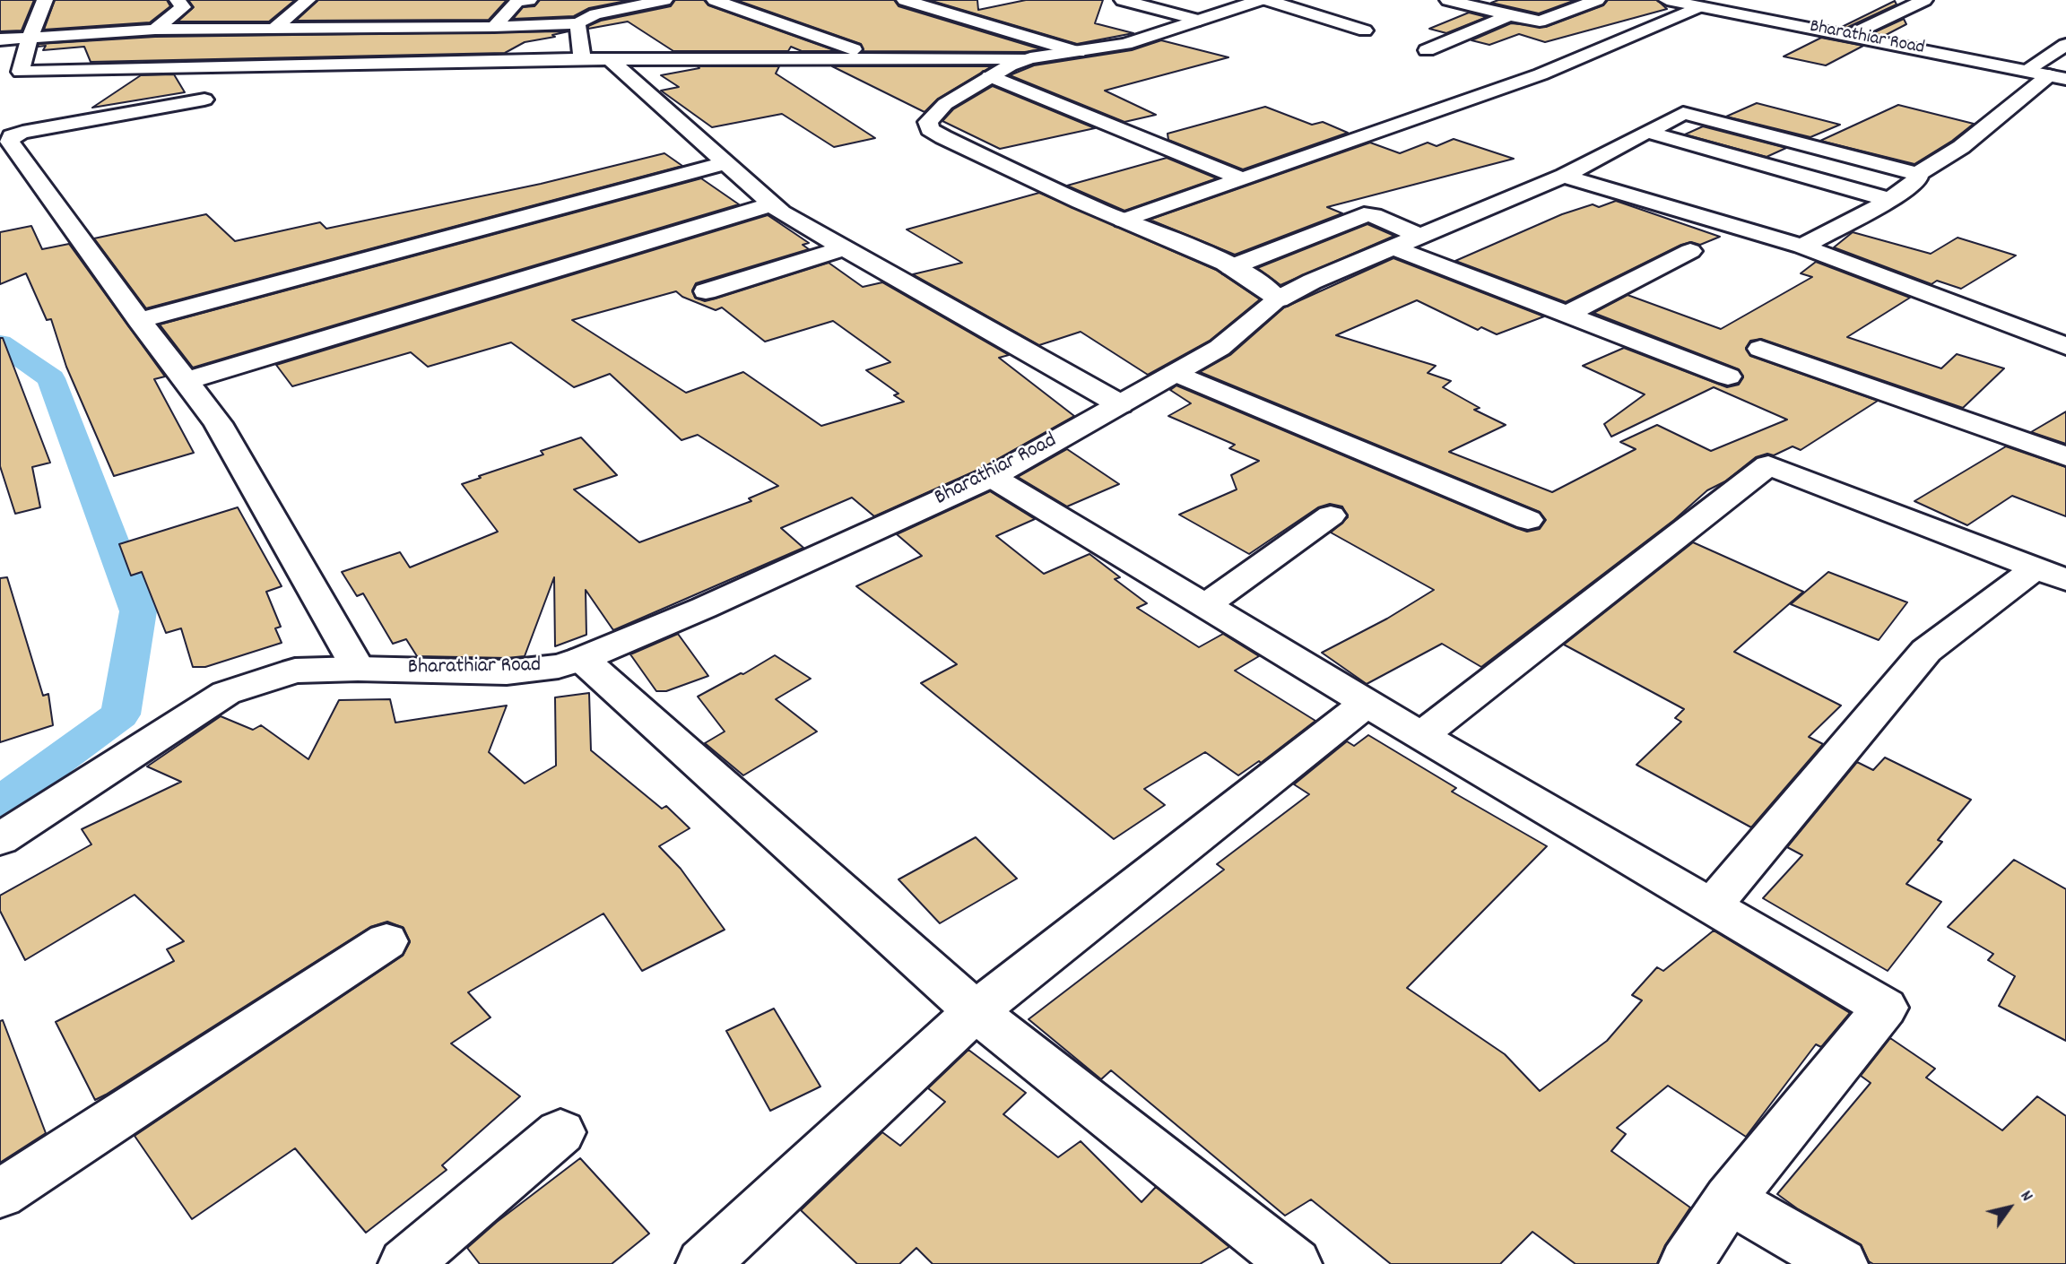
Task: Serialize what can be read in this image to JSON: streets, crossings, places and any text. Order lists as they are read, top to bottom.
{
  "streets": {
    "street": ["Bharathiar Road"]
  },
  "north": "top right"
}
